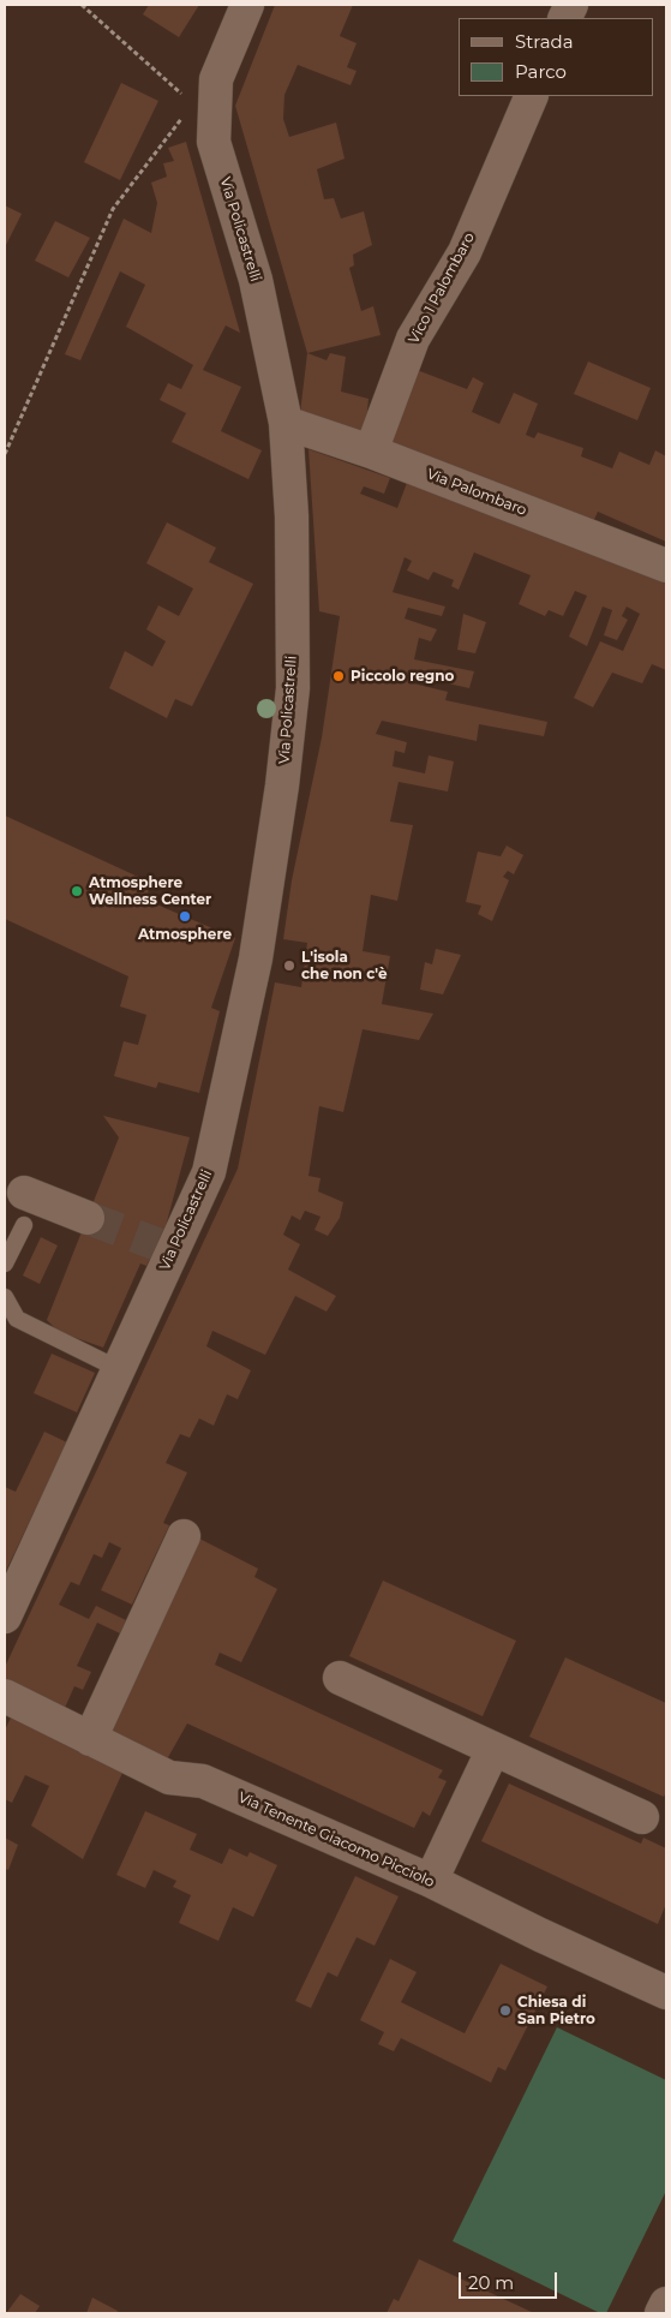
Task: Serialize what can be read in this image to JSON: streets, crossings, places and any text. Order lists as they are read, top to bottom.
{
  "streets": {
    "street": [
      "Via Policastrelli",
      "Vico 1 Palombaro",
      "Via Palombaro",
      "Via Tenente Giacomo Picciolo"
    ]
  },
  "crossings": [
    ["Via Policastrelli", "Via Palombaro"],
    ["Vico 1 Palombaro", "Via Palombaro"]
  ],
  "places": [
    "Piccolo regno",
    "Atmosphere Wellness Center",
    "Atmosphere",
    "L'isola che non c'è",
    "Chiesa di San Pietro"
  ],
  "legend": ["Strada", "Parco"],
  "scale_bar": "20 m"
}
